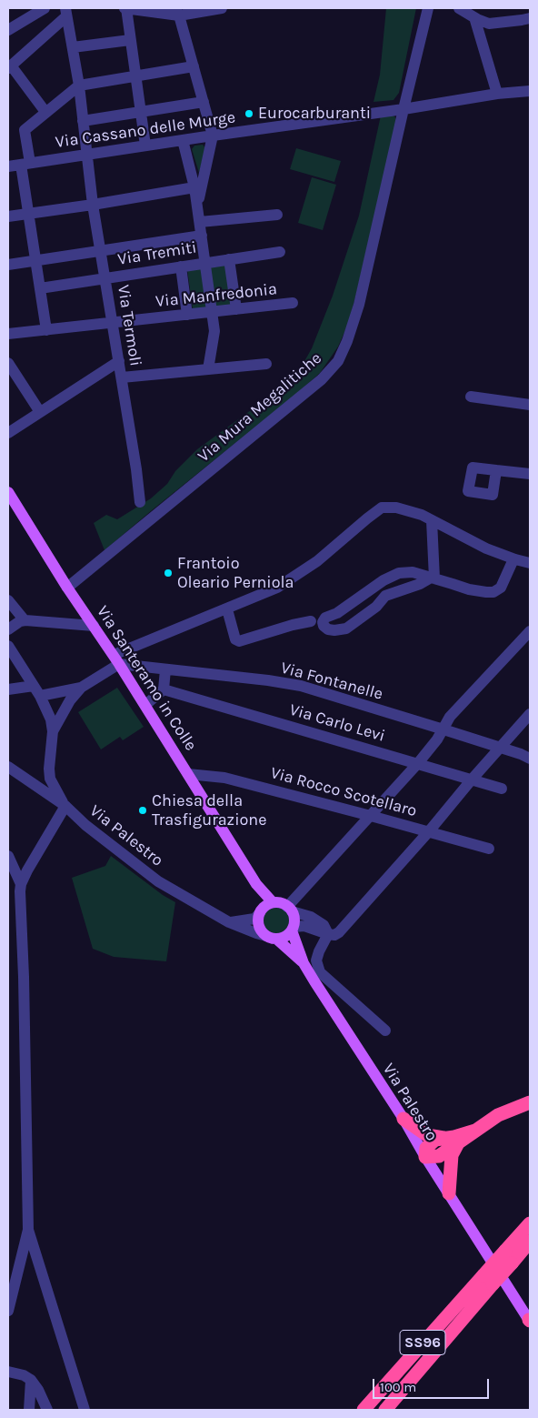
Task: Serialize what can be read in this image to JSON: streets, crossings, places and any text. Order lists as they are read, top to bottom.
{
  "streets": {
    "highway": ["SS96"],
    "main road": ["Via Santeramo in Colle", "Via Palestro"],
    "street": [
      "Via Cassano delle Murge",
      "Via Tremiti",
      "Via Manfredonia",
      "Via Termoli",
      "Via Mura Megalitiche",
      "Via Fontanelle",
      "Via Carlo Levi",
      "Via Rocco Scotellaro"
    ]
  },
  "crossings": [
    ["Via Cassano delle Murge", "Via Termoli"],
    ["Via Cassano delle Murge", "Via Mura Megalitiche"],
    ["Via Tremiti", "Via Termoli"],
    ["Via Manfredonia", "Via Termoli"],
    ["Via Mura Megalitiche", "Via Santeramo in Colle"],
    ["Via Santeramo in Colle", "Via Fontanelle"],
    ["Via Santeramo in Colle", "Via Rocco Scotellaro"]
  ],
  "places": ["Eurocarburanti", "Frantoio Oleario Perniola", "Chiesa della Trasfigurazione"],
  "scale_bar": "100 m"
}
